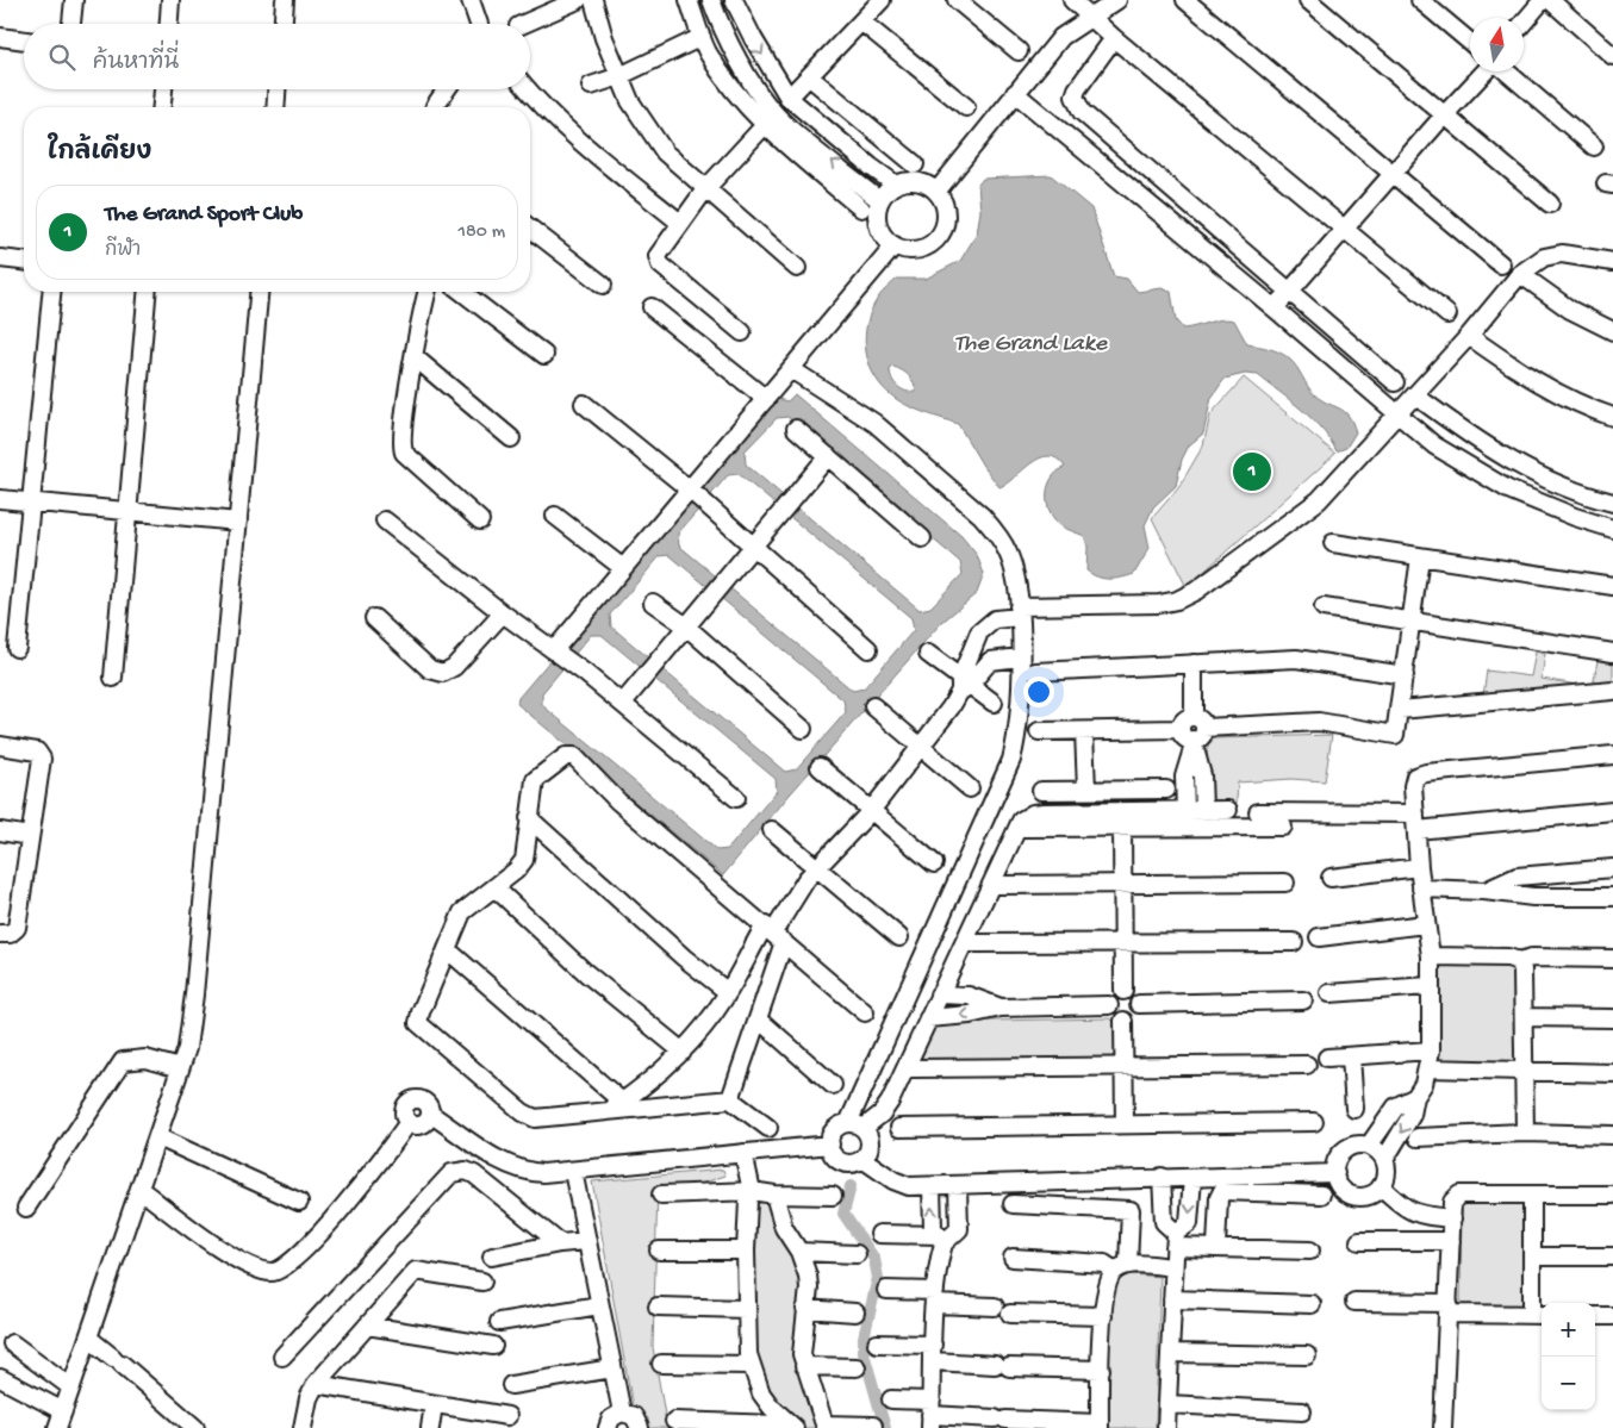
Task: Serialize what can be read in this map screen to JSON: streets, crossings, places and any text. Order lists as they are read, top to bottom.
{
  "water": ["The Grand Lake"],
  "north": "top",
  "page": {
    "search": "ค้นหาที่นี่",
    "heading": "ใกล้เคียง",
    "list": [
      {
        "mark": "1",
        "name": "The Grand Sport Club",
        "note": "กีฬา",
        "value": "180 m"
      }
    ],
    "pins": "1",
    "map_buttons": ["+", "−"]
  }
}
